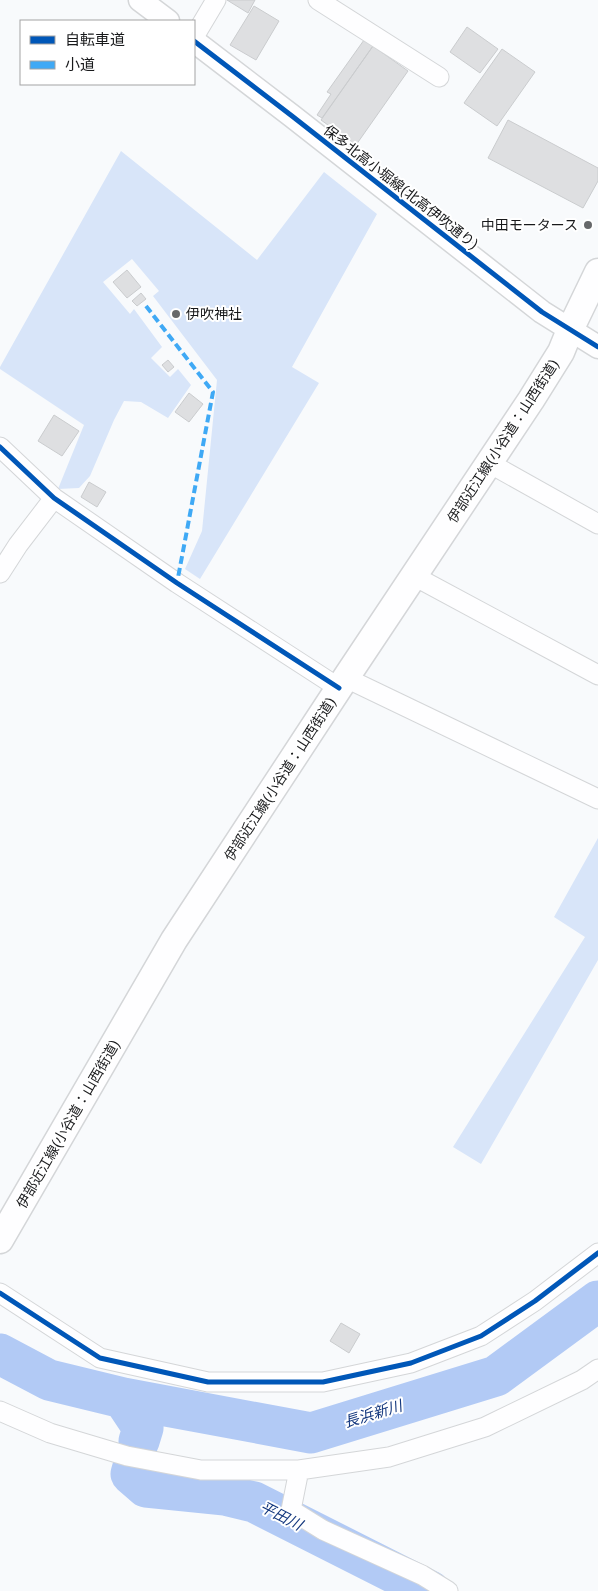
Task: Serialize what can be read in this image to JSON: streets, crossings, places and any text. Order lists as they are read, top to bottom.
{
  "streets": {
    "main road": ["伊部近江線(小谷道：山西街道)"],
    "street": ["保多北高小堀線(北高伊吹通り)"]
  },
  "crossings": [
    ["保多北高小堀線(北高伊吹通り)", "伊部近江線(小谷道：山西街道)"]
  ],
  "water": ["長浜新川", "平田川"],
  "places": ["中田モータース", "伊吹神社"],
  "legend": ["自転車道", "小道"]
}
